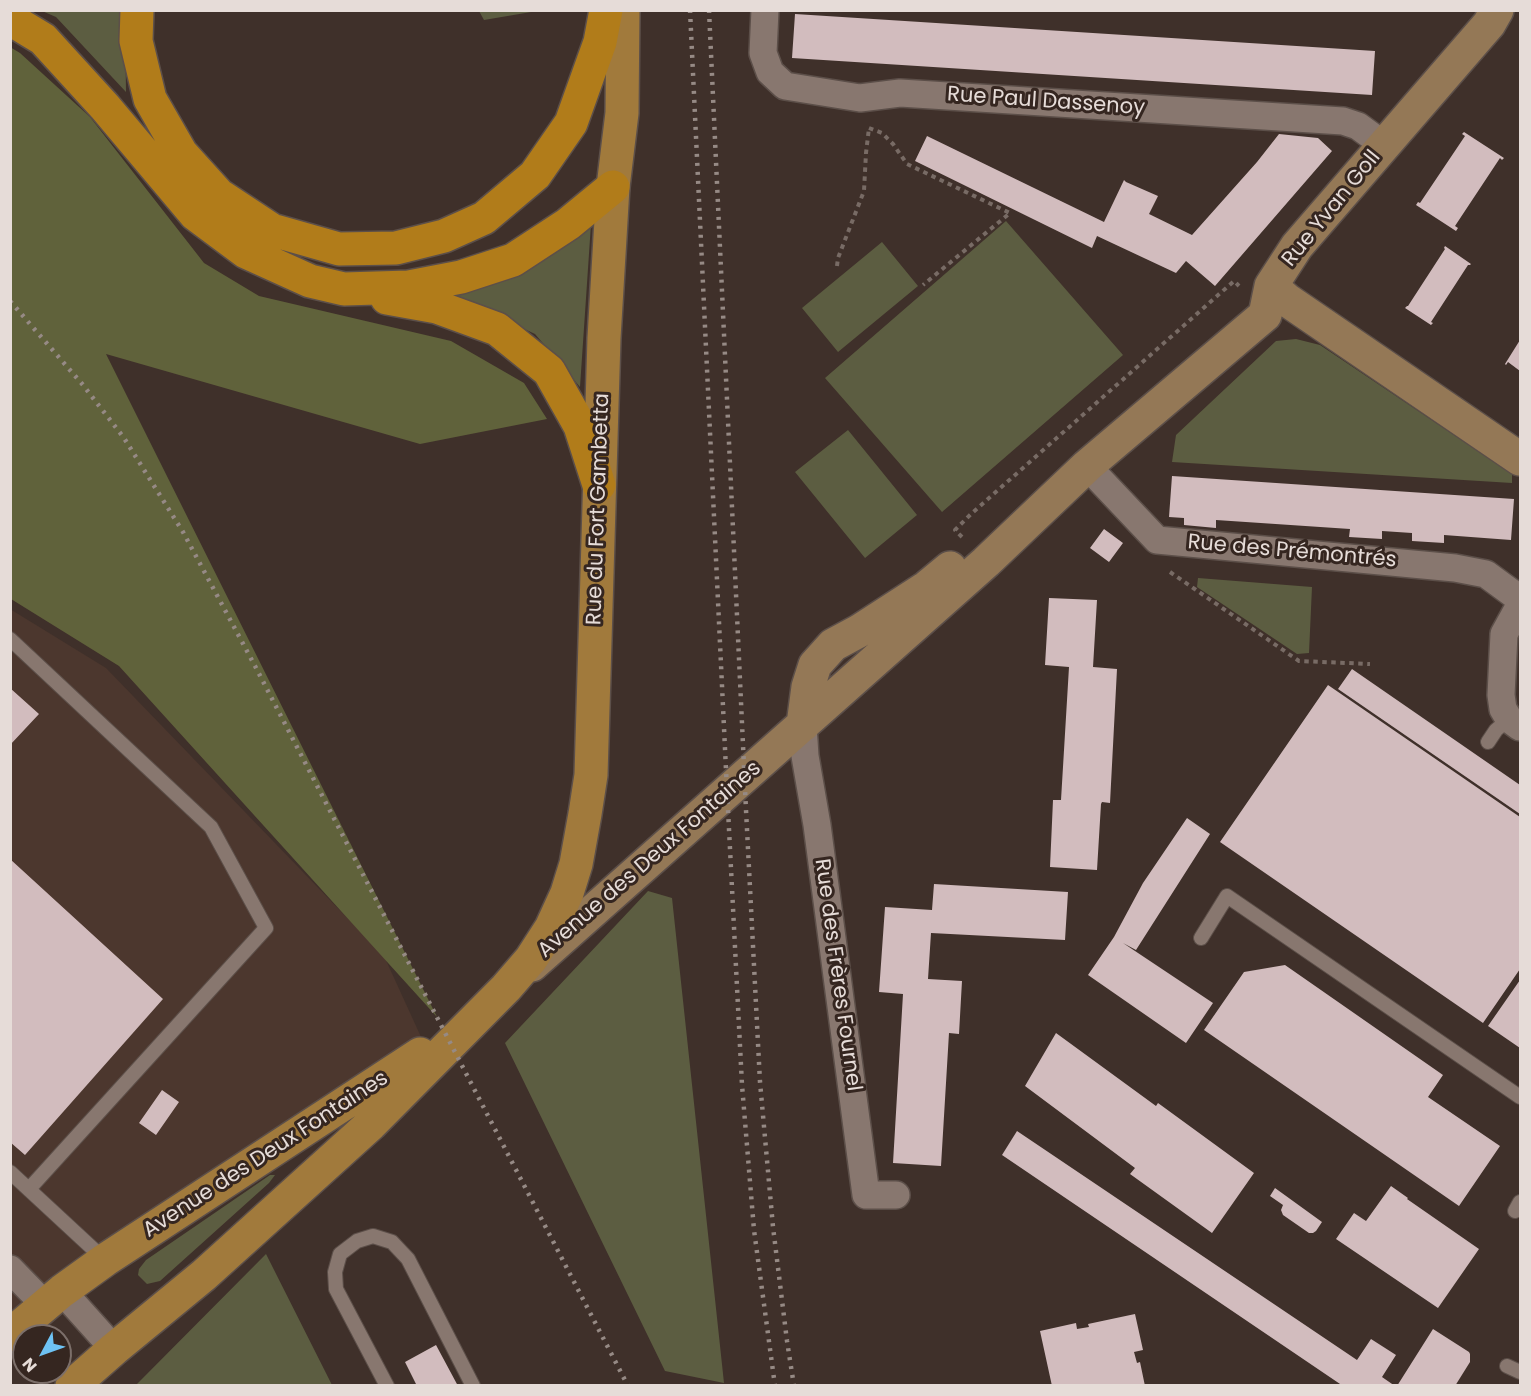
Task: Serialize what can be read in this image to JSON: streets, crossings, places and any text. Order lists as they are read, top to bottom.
{
  "streets": {
    "main road": ["Rue du Fort Gambetta", "Avenue des Deux Fontaines"],
    "street": [
      "Rue Paul Dassenoy",
      "Rue Yvan Goll",
      "Rue des Prémontrés",
      "Rue des Frères Fournel"
    ]
  },
  "crossings": [
    ["Rue Paul Dassenoy", "Rue Yvan Goll"],
    ["Rue Yvan Goll", "Avenue des Deux Fontaines"],
    ["Rue du Fort Gambetta", "Avenue des Deux Fontaines"],
    ["Rue des Prémontrés", "Avenue des Deux Fontaines"],
    ["Avenue des Deux Fontaines", "Rue des Frères Fournel"]
  ],
  "north": "bottom left"
}
